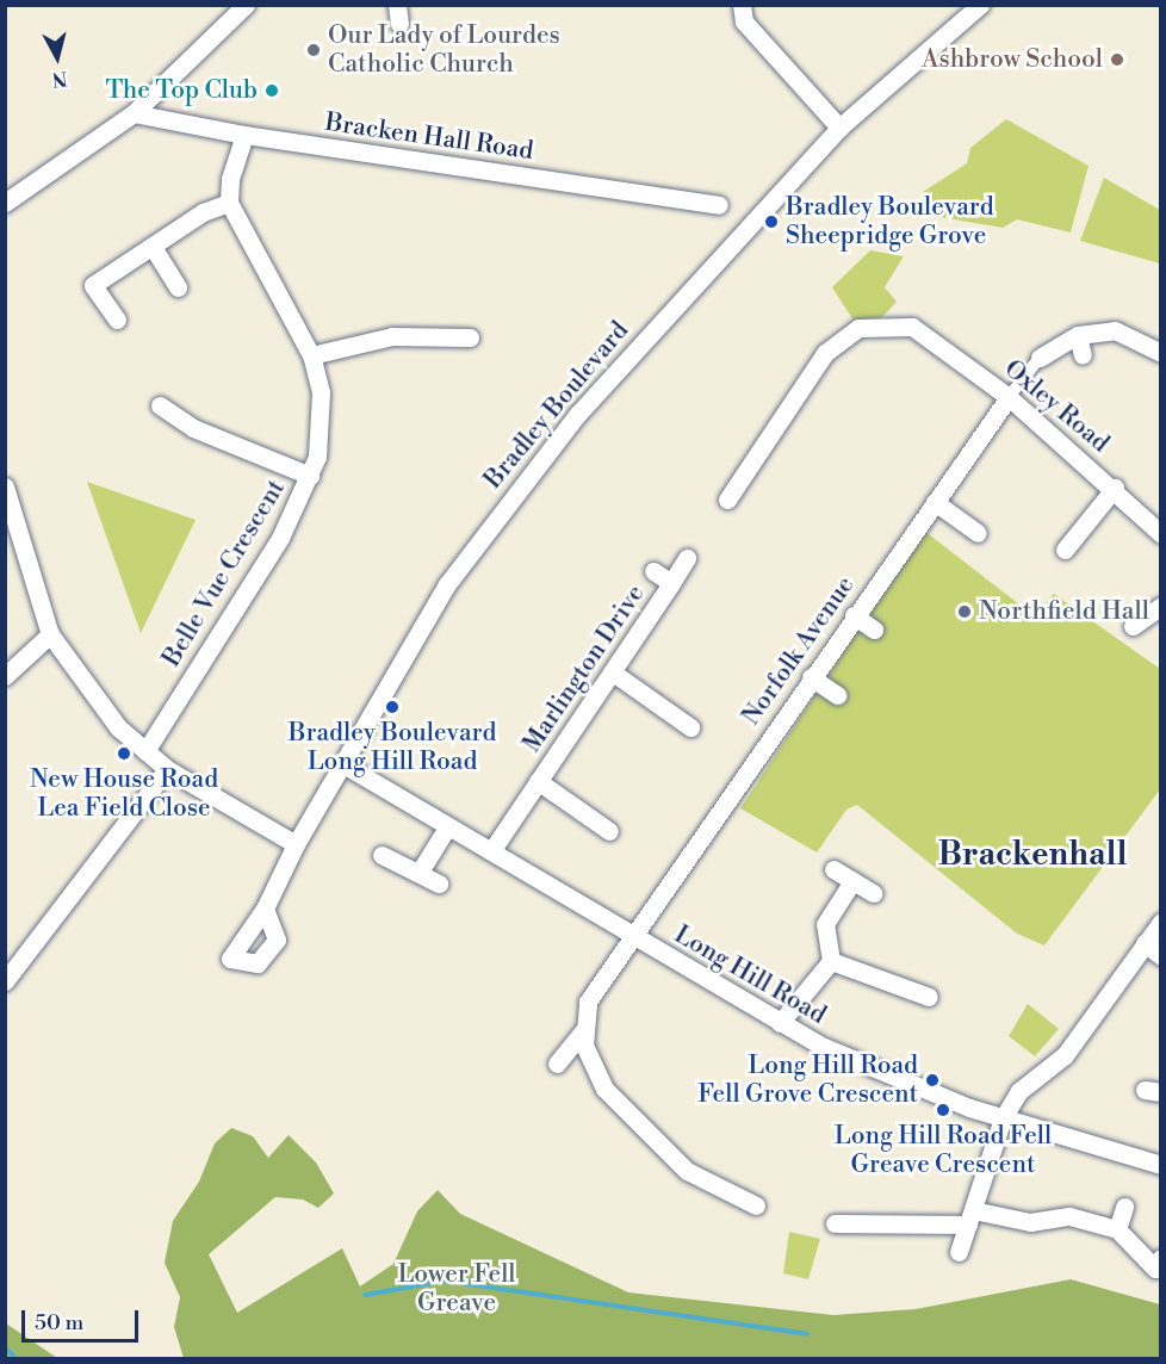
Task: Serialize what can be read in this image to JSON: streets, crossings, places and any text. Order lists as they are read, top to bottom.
{
  "streets": {
    "street": [
      "Bracken Hall Road",
      "Bradley Boulevard",
      "Oxley Road",
      "Belle Vue Crescent",
      "Norfolk Avenue",
      "Marlington Drive",
      "Long Hill Road"
    ]
  },
  "crossings": [
    ["Bradley Boulevard", "Long Hill Road"],
    ["Oxley Road", "Norfolk Avenue"],
    ["Norfolk Avenue", "Long Hill Road"],
    ["Marlington Drive", "Long Hill Road"]
  ],
  "districts": ["Brackenhall"],
  "parks": ["Lower Fell Greave"],
  "places": [
    "Our Lady of Lourdes Catholic Church",
    "Ashbrow School",
    "The Top Club",
    "Bradley Boulevard Sheepridge Grove",
    "Northfield Hall",
    "Bradley Boulevard Long Hill Road",
    "New House Road Lea Field Close",
    "Long Hill Road Fell Grove Crescent",
    "Long Hill Road Fell Greave Crescent"
  ],
  "scale_bar": "50 m",
  "north": "bottom"
}
